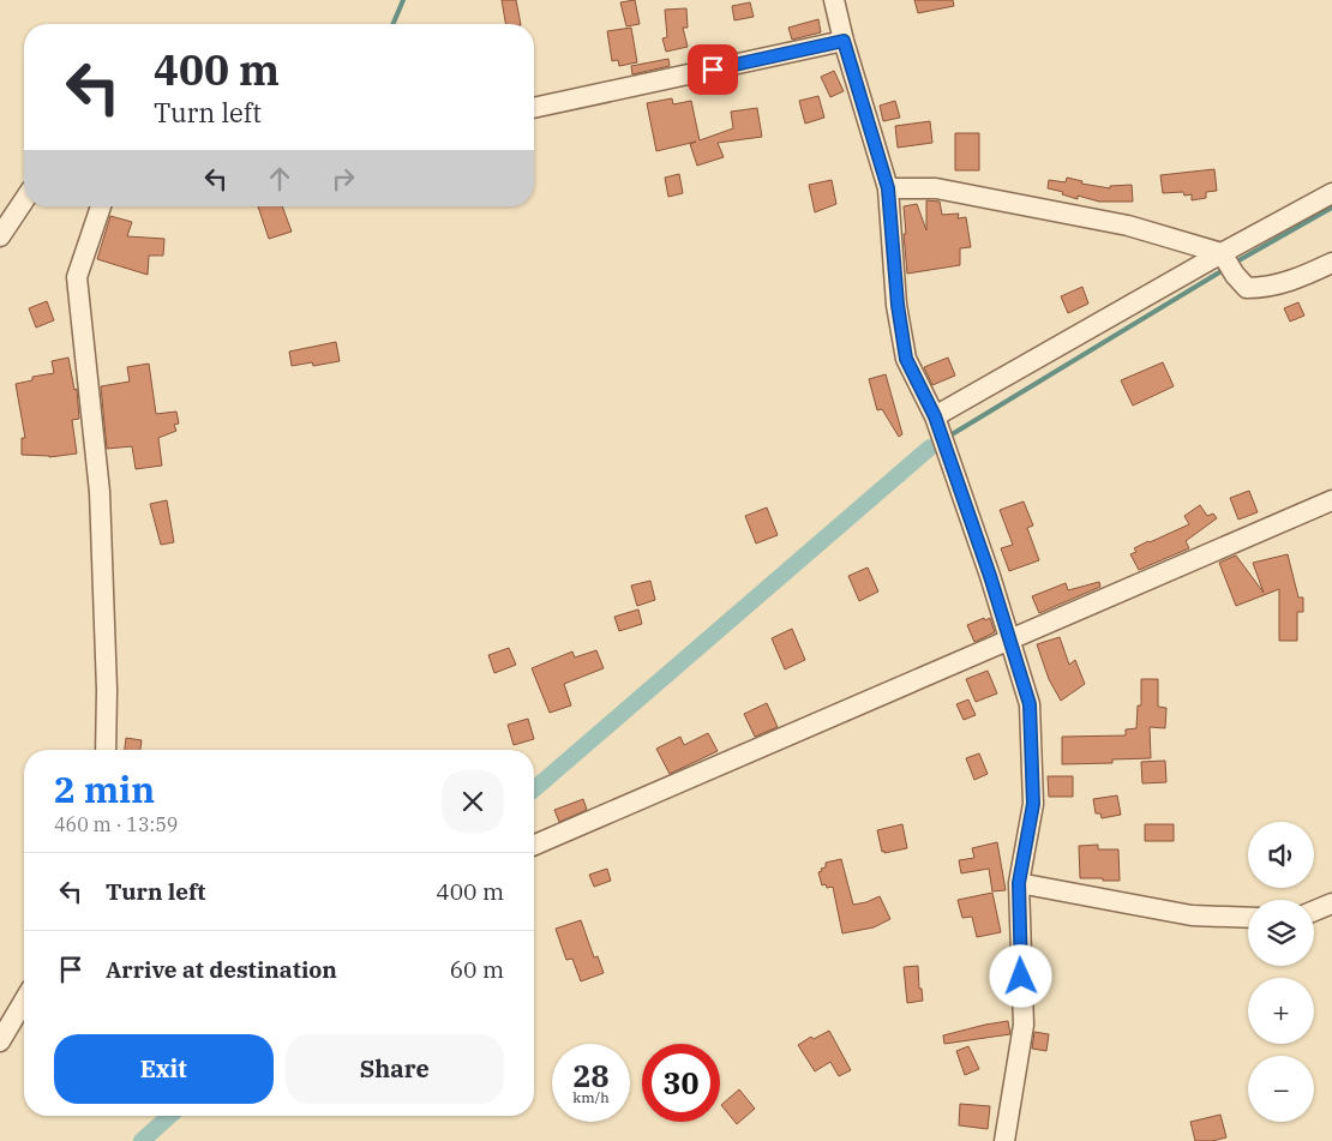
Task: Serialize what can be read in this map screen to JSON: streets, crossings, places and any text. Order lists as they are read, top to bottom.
{
  "page": {
    "turn": ["400 m", "Turn left"],
    "heading": ["2 min", "460 m · 13:59"],
    "map_buttons": ["+", "−"],
    "list": [
      {
        "name": "Turn left",
        "value": "400 m"
      },
      {
        "name": "Arrive at destination",
        "value": "60 m"
      }
    ],
    "buttons": ["Exit", "Share"],
    "speed": "28 km/h",
    "limit": "30"
  }
}
